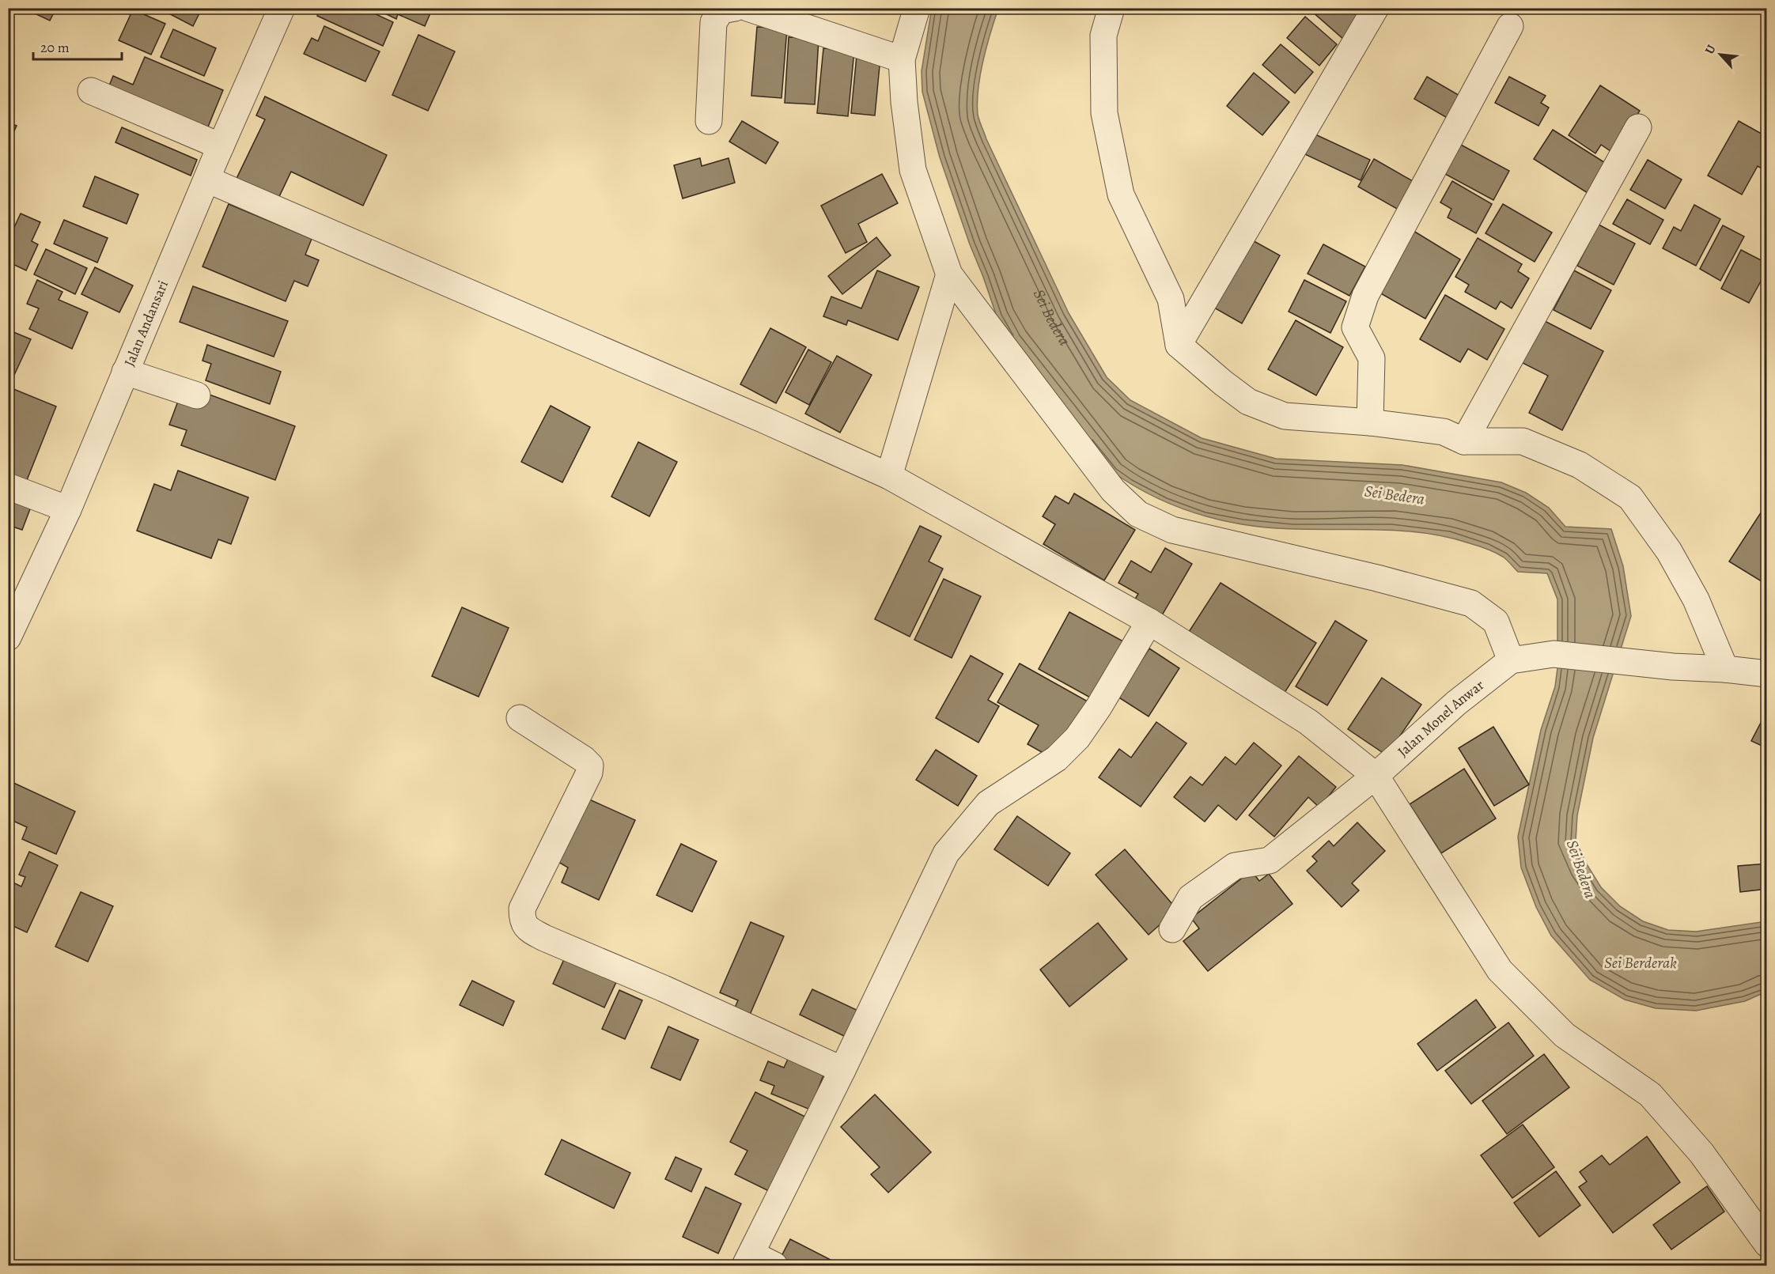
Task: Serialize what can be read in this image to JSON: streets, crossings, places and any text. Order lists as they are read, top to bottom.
{
  "streets": {
    "street": ["Jalan Andansari", "Jalan Monel Anwar"]
  },
  "water": ["Sei Bedera", "Sei Berderak"],
  "scale_bar": "20 m",
  "north": "top left"
}
